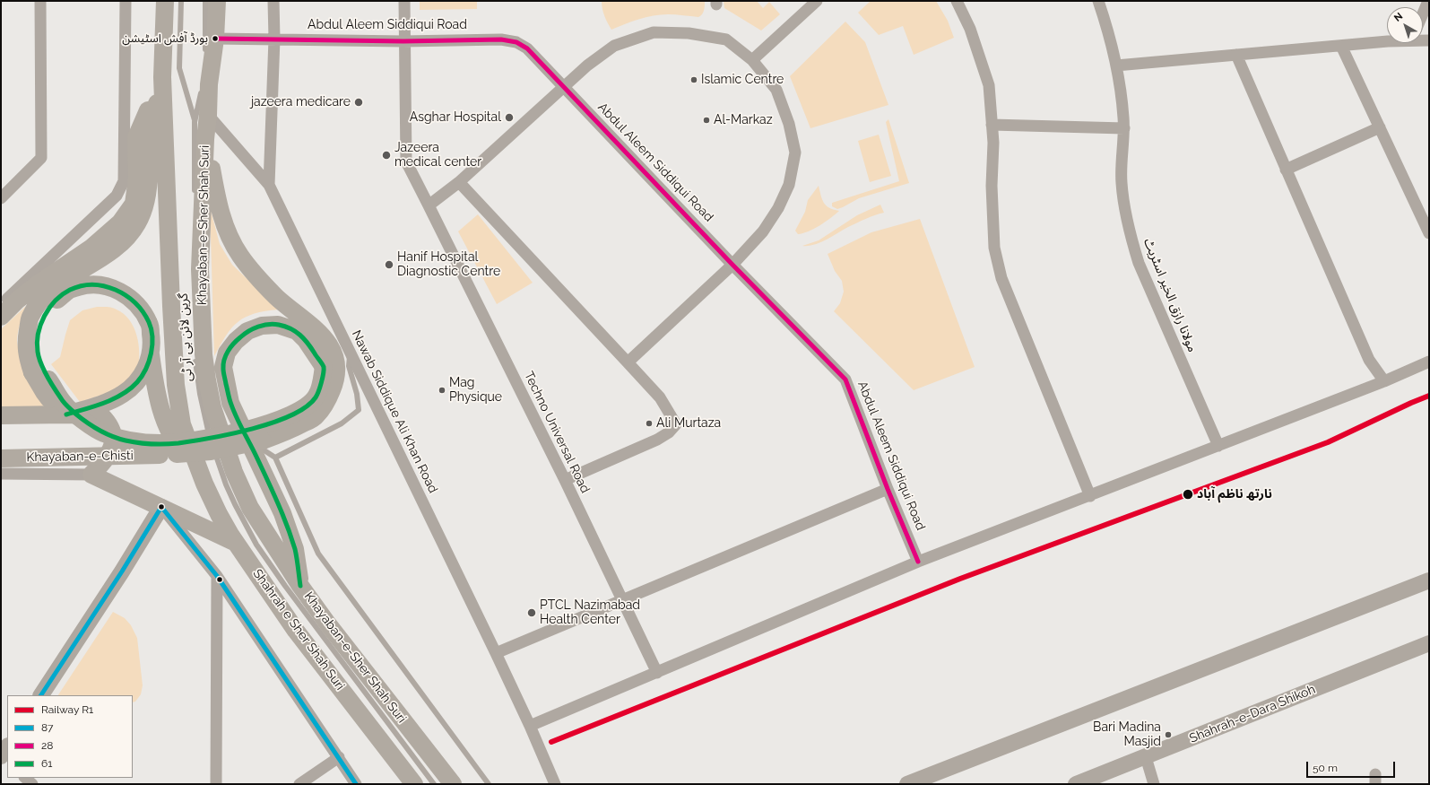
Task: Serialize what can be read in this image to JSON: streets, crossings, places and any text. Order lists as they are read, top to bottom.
{
  "streets": {
    "main road": ["Khayaban-e-Sher Shah Suri", "Khayaban-e-Chisti", "Shahrah e Sher Shah Suri"],
    "street": [
      "Abdul Aleem Siddiqui Road",
      "مولانا رازق الخیر اسٹریٹ",
      "Nawab Siddique Ali Khan Road",
      "Techno Universal Road",
      "Shahrah-e-Dara Shikoh"
    ],
    "lane": ["گرین لائن بی آر ٹی"]
  },
  "crossings": [
    ["Abdul Aleem Siddiqui Road", "Khayaban-e-Sher Shah Suri"],
    ["Abdul Aleem Siddiqui Road", "Nawab Siddique Ali Khan Road"],
    ["Abdul Aleem Siddiqui Road", "Techno Universal Road"]
  ],
  "places": [
    "بورڈ آفش اسٹیشن",
    "Islamic Centre",
    "jazeera medicare",
    "Asghar Hospital",
    "Al-Markaz",
    "Jazeera medical center",
    "Hanif Hospital Diagnostic Centre",
    "Mag Physique",
    "Ali Murtaza",
    "نارتھ ناظم آباد",
    "PTCL Nazimabad Health Center",
    "Bari Madina Masjid"
  ],
  "lines": [
    "transit line 28",
    "transit line 61",
    "rail line R1",
    "transit line 87"
  ],
  "legend": [
    "Railway R1",
    "87",
    "28",
    "61"
  ],
  "scale_bar": "50 m",
  "north": "top left"
}
